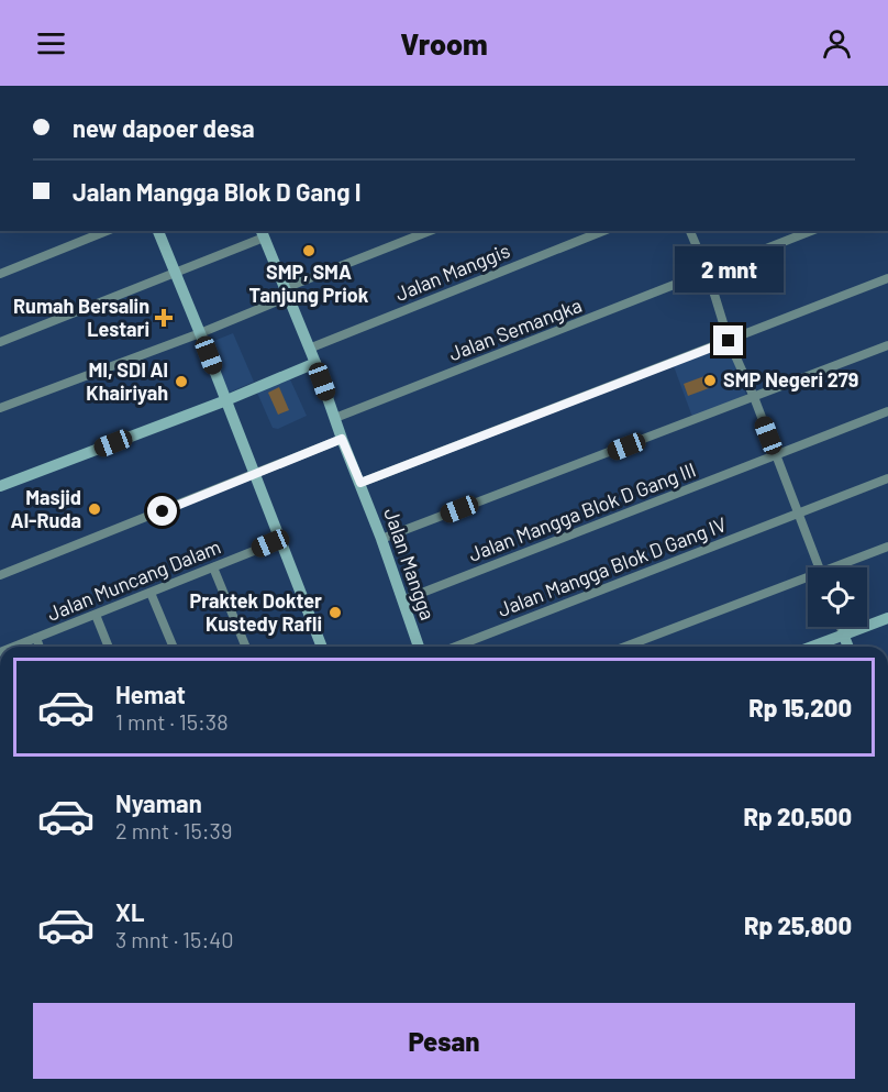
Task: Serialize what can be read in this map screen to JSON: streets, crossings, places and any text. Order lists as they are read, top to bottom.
{
  "streets": {
    "street": [
      "Jalan Manggis",
      "Jalan Semangka",
      "Jalan Mangga Blok D Gang III",
      "Jalan Mangga",
      "Jalan Mangga Blok D Gang IV",
      "Jalan Muncang Dalam"
    ]
  },
  "crossings": [
    ["Jalan Manggis", "Jalan Mangga"],
    ["Jalan Semangka", "Jalan Mangga"],
    ["Jalan Mangga Blok D Gang III", "Jalan Mangga"]
  ],
  "places": {
    "other": [
      "SMP, SMA Tanjung Priok",
      "SMP Negeri 279",
      "MI, SDI Al Khairiyah",
      "Masjid Al-Ruda",
      "Praktek Dokter Kustedy Rafli"
    ],
    "health": ["Rumah Bersalin Lestari"]
  },
  "page": {
    "header": "Vroom",
    "banner": ["new dapoer desa", "Jalan Mangga Blok D Gang I"],
    "bubble": "2 mnt",
    "list": [
      {
        "name": "Hemat",
        "note": "1 mnt · 15:38",
        "value": "Rp 15,200"
      },
      {
        "name": "Nyaman",
        "note": "2 mnt · 15:39",
        "value": "Rp 20,500"
      },
      {
        "name": "XL",
        "note": "3 mnt · 15:40",
        "value": "Rp 25,800"
      }
    ],
    "buttons": "Pesan"
  }
}
